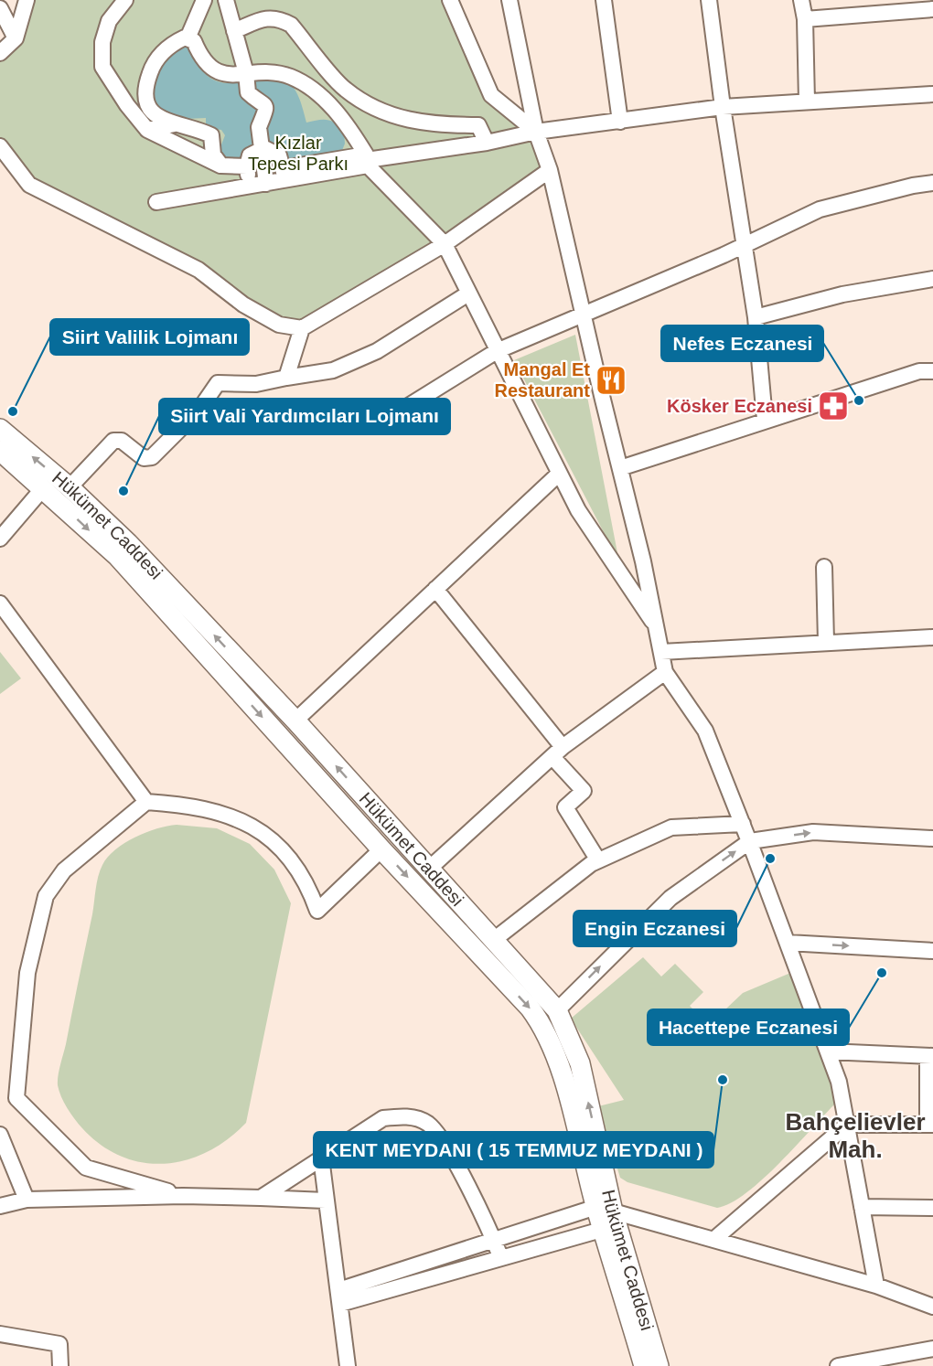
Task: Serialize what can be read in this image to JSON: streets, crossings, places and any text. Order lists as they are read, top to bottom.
{
  "streets": {
    "main road": ["Hükümet Caddesi"]
  },
  "districts": ["Bahçelievler Mah."],
  "parks": ["Kızlar Tepesi Parkı"],
  "places": {
    "restaurant": ["Mangal Et Restaurant"],
    "other": [
      "Nefes Eczanesi",
      "Siirt Valilik Lojmanı",
      "Siirt Vali Yardımcıları Lojmanı",
      "Engin Eczanesi",
      "Hacettepe Eczanesi",
      "KENT MEYDANI ( 15 TEMMUZ MEYDANI )"
    ],
    "pharmacy": ["Kösker Eczanesi"]
  }
}
